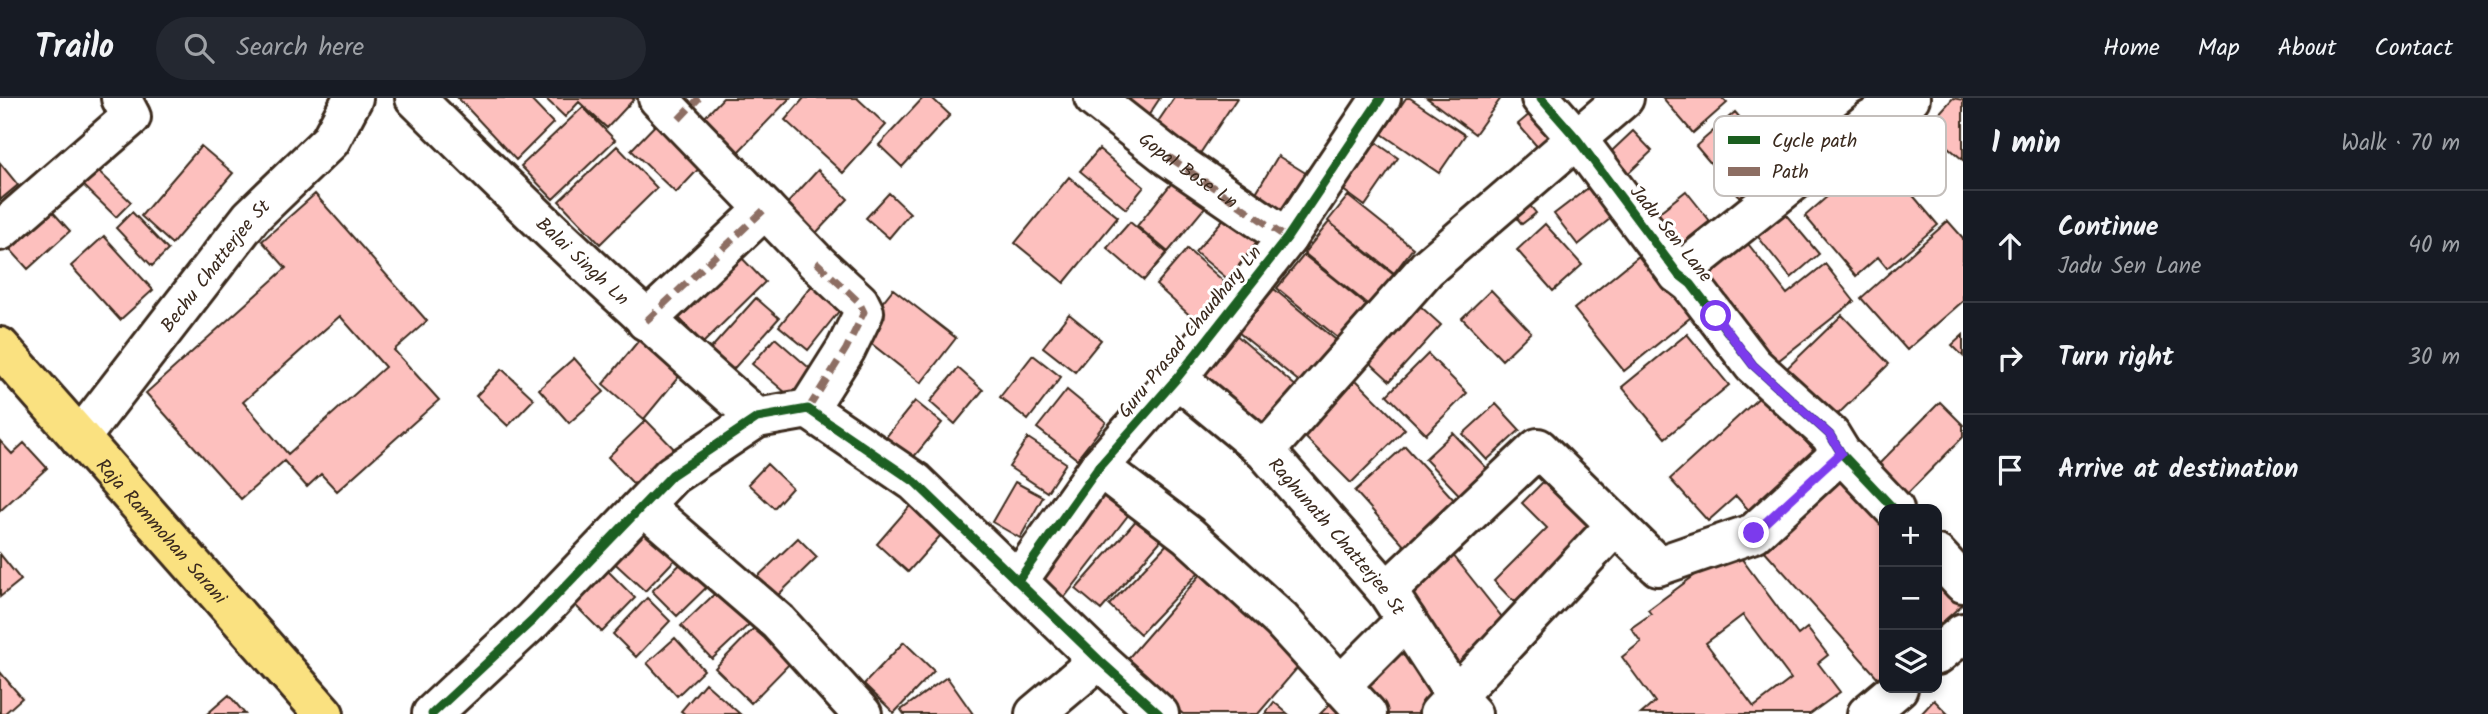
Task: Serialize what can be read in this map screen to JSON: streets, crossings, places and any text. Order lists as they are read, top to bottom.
{
  "streets": {
    "main road": ["Raja Rammohan Sarani"],
    "street": [
      "Gopal Bose Ln",
      "Jadu Sen Lane",
      "Balai Singh Ln",
      "Bechu Chatterjee St",
      "Guru Prasad Chaudhary Ln",
      "Raghunath Chatterjee St"
    ]
  },
  "crossings": [
    ["Gopal Bose Ln", "Guru Prasad Chaudhary Ln"],
    ["Bechu Chatterjee St", "Raja Rammohan Sarani"],
    ["Guru Prasad Chaudhary Ln", "Raghunath Chatterjee St"]
  ],
  "legend": ["Cycle path", "Path"],
  "page": {
    "header": "Trailo",
    "search": "Search here",
    "nav": [
      "Home",
      "Map",
      "About",
      "Contact"
    ],
    "heading": ["1 min", "Walk · 70 m"],
    "list": [
      ["Continue", "Jadu Sen Lane", "40 m"],
      ["Turn right", "30 m"],
      "Arrive at destination"
    ],
    "map_buttons": ["+", "−"]
  }
}
